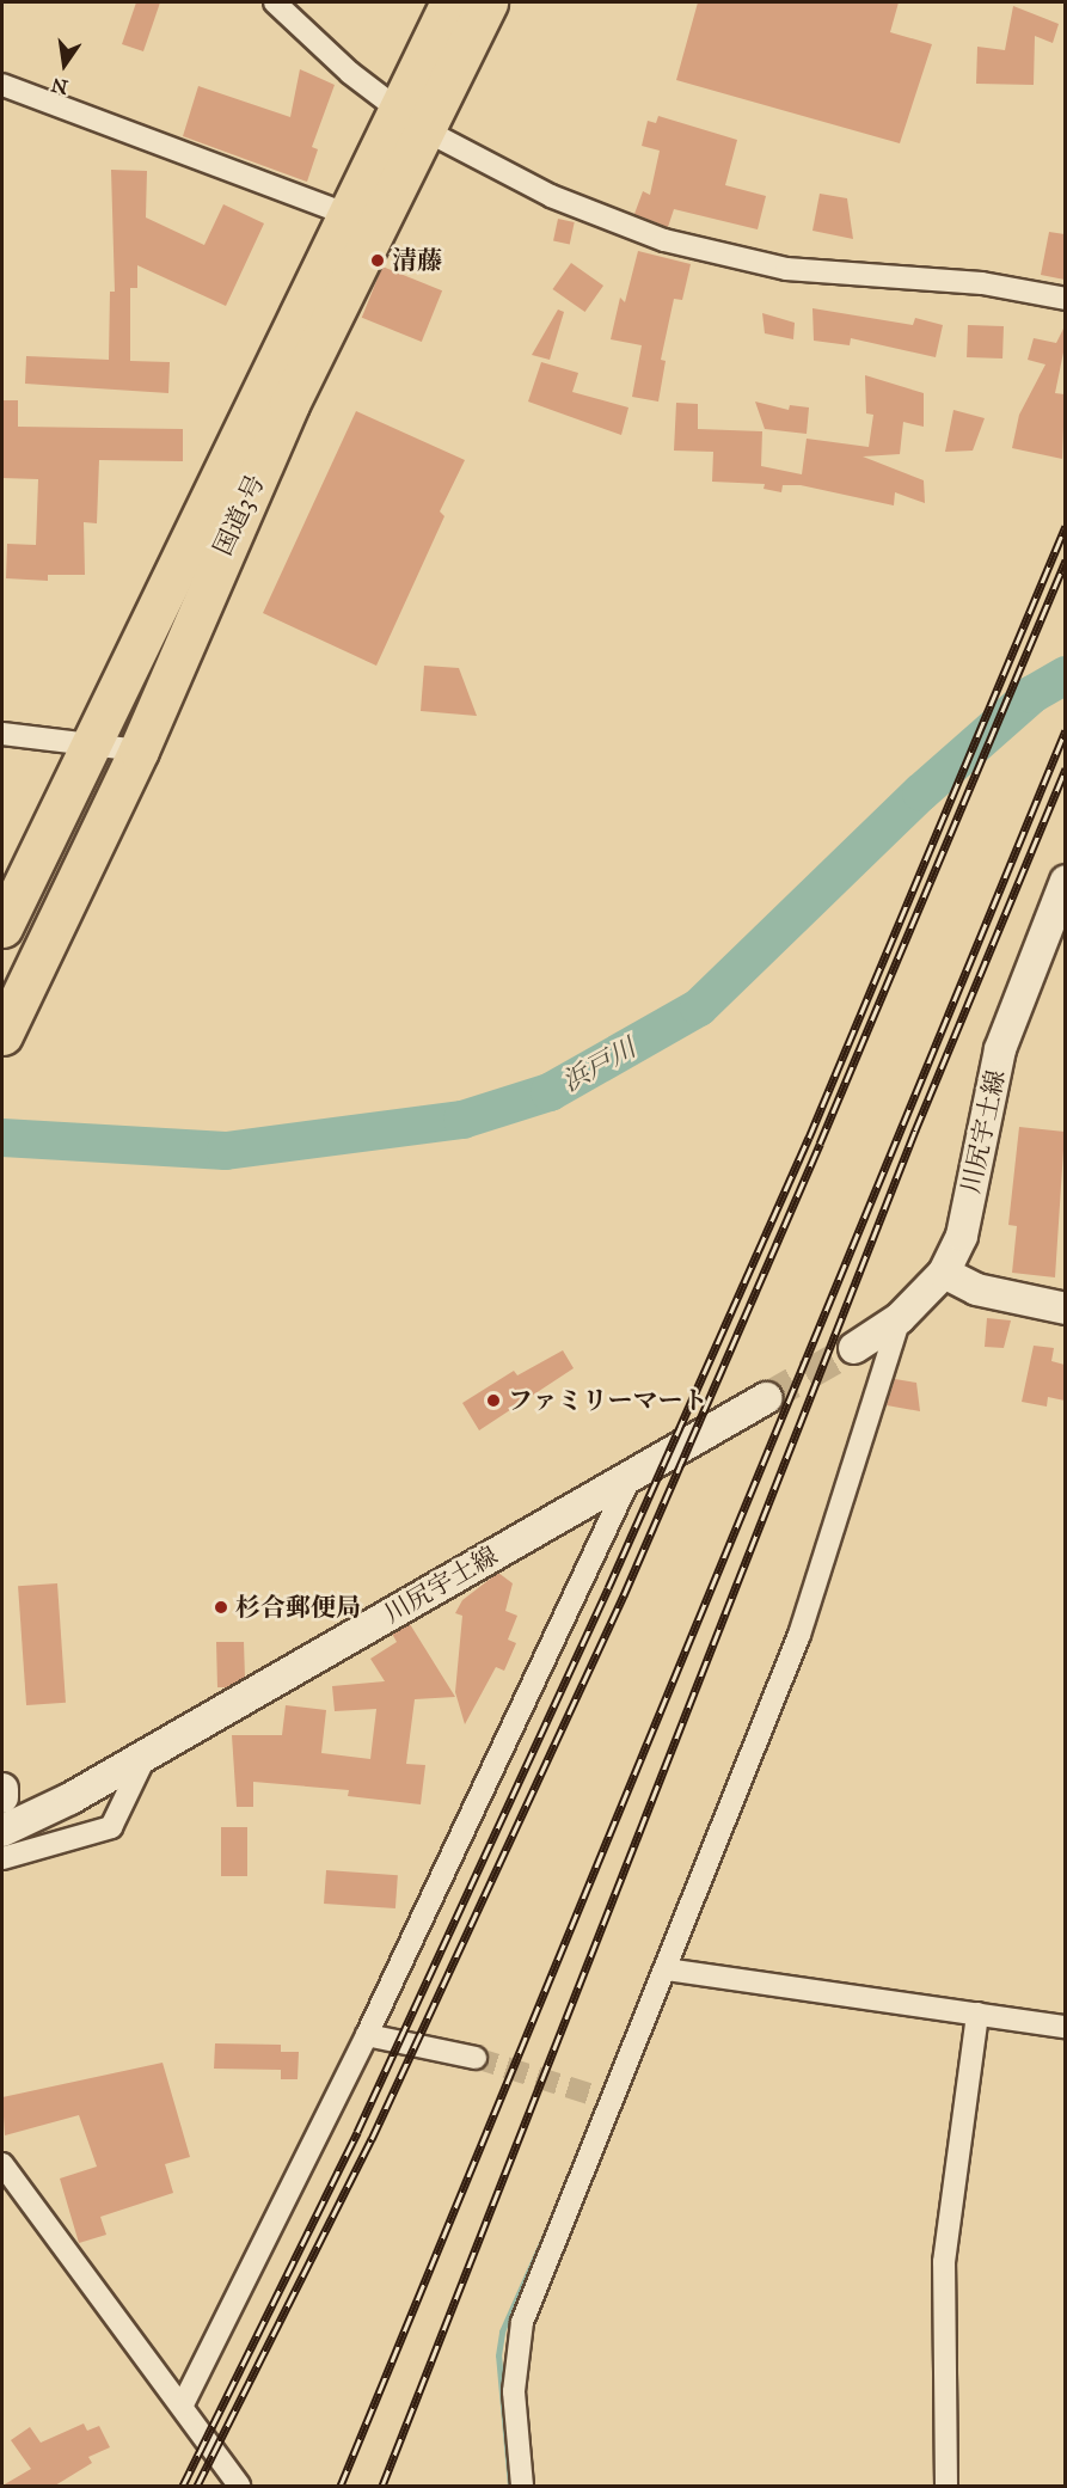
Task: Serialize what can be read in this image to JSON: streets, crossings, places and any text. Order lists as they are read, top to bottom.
{
  "streets": {
    "highway": ["国道3号"],
    "main road": ["川尻宇土線"]
  },
  "water": ["浜戸川"],
  "places": ["清藤", "ファミリーマート", "杉合郵便局"],
  "north": "bottom"
}
